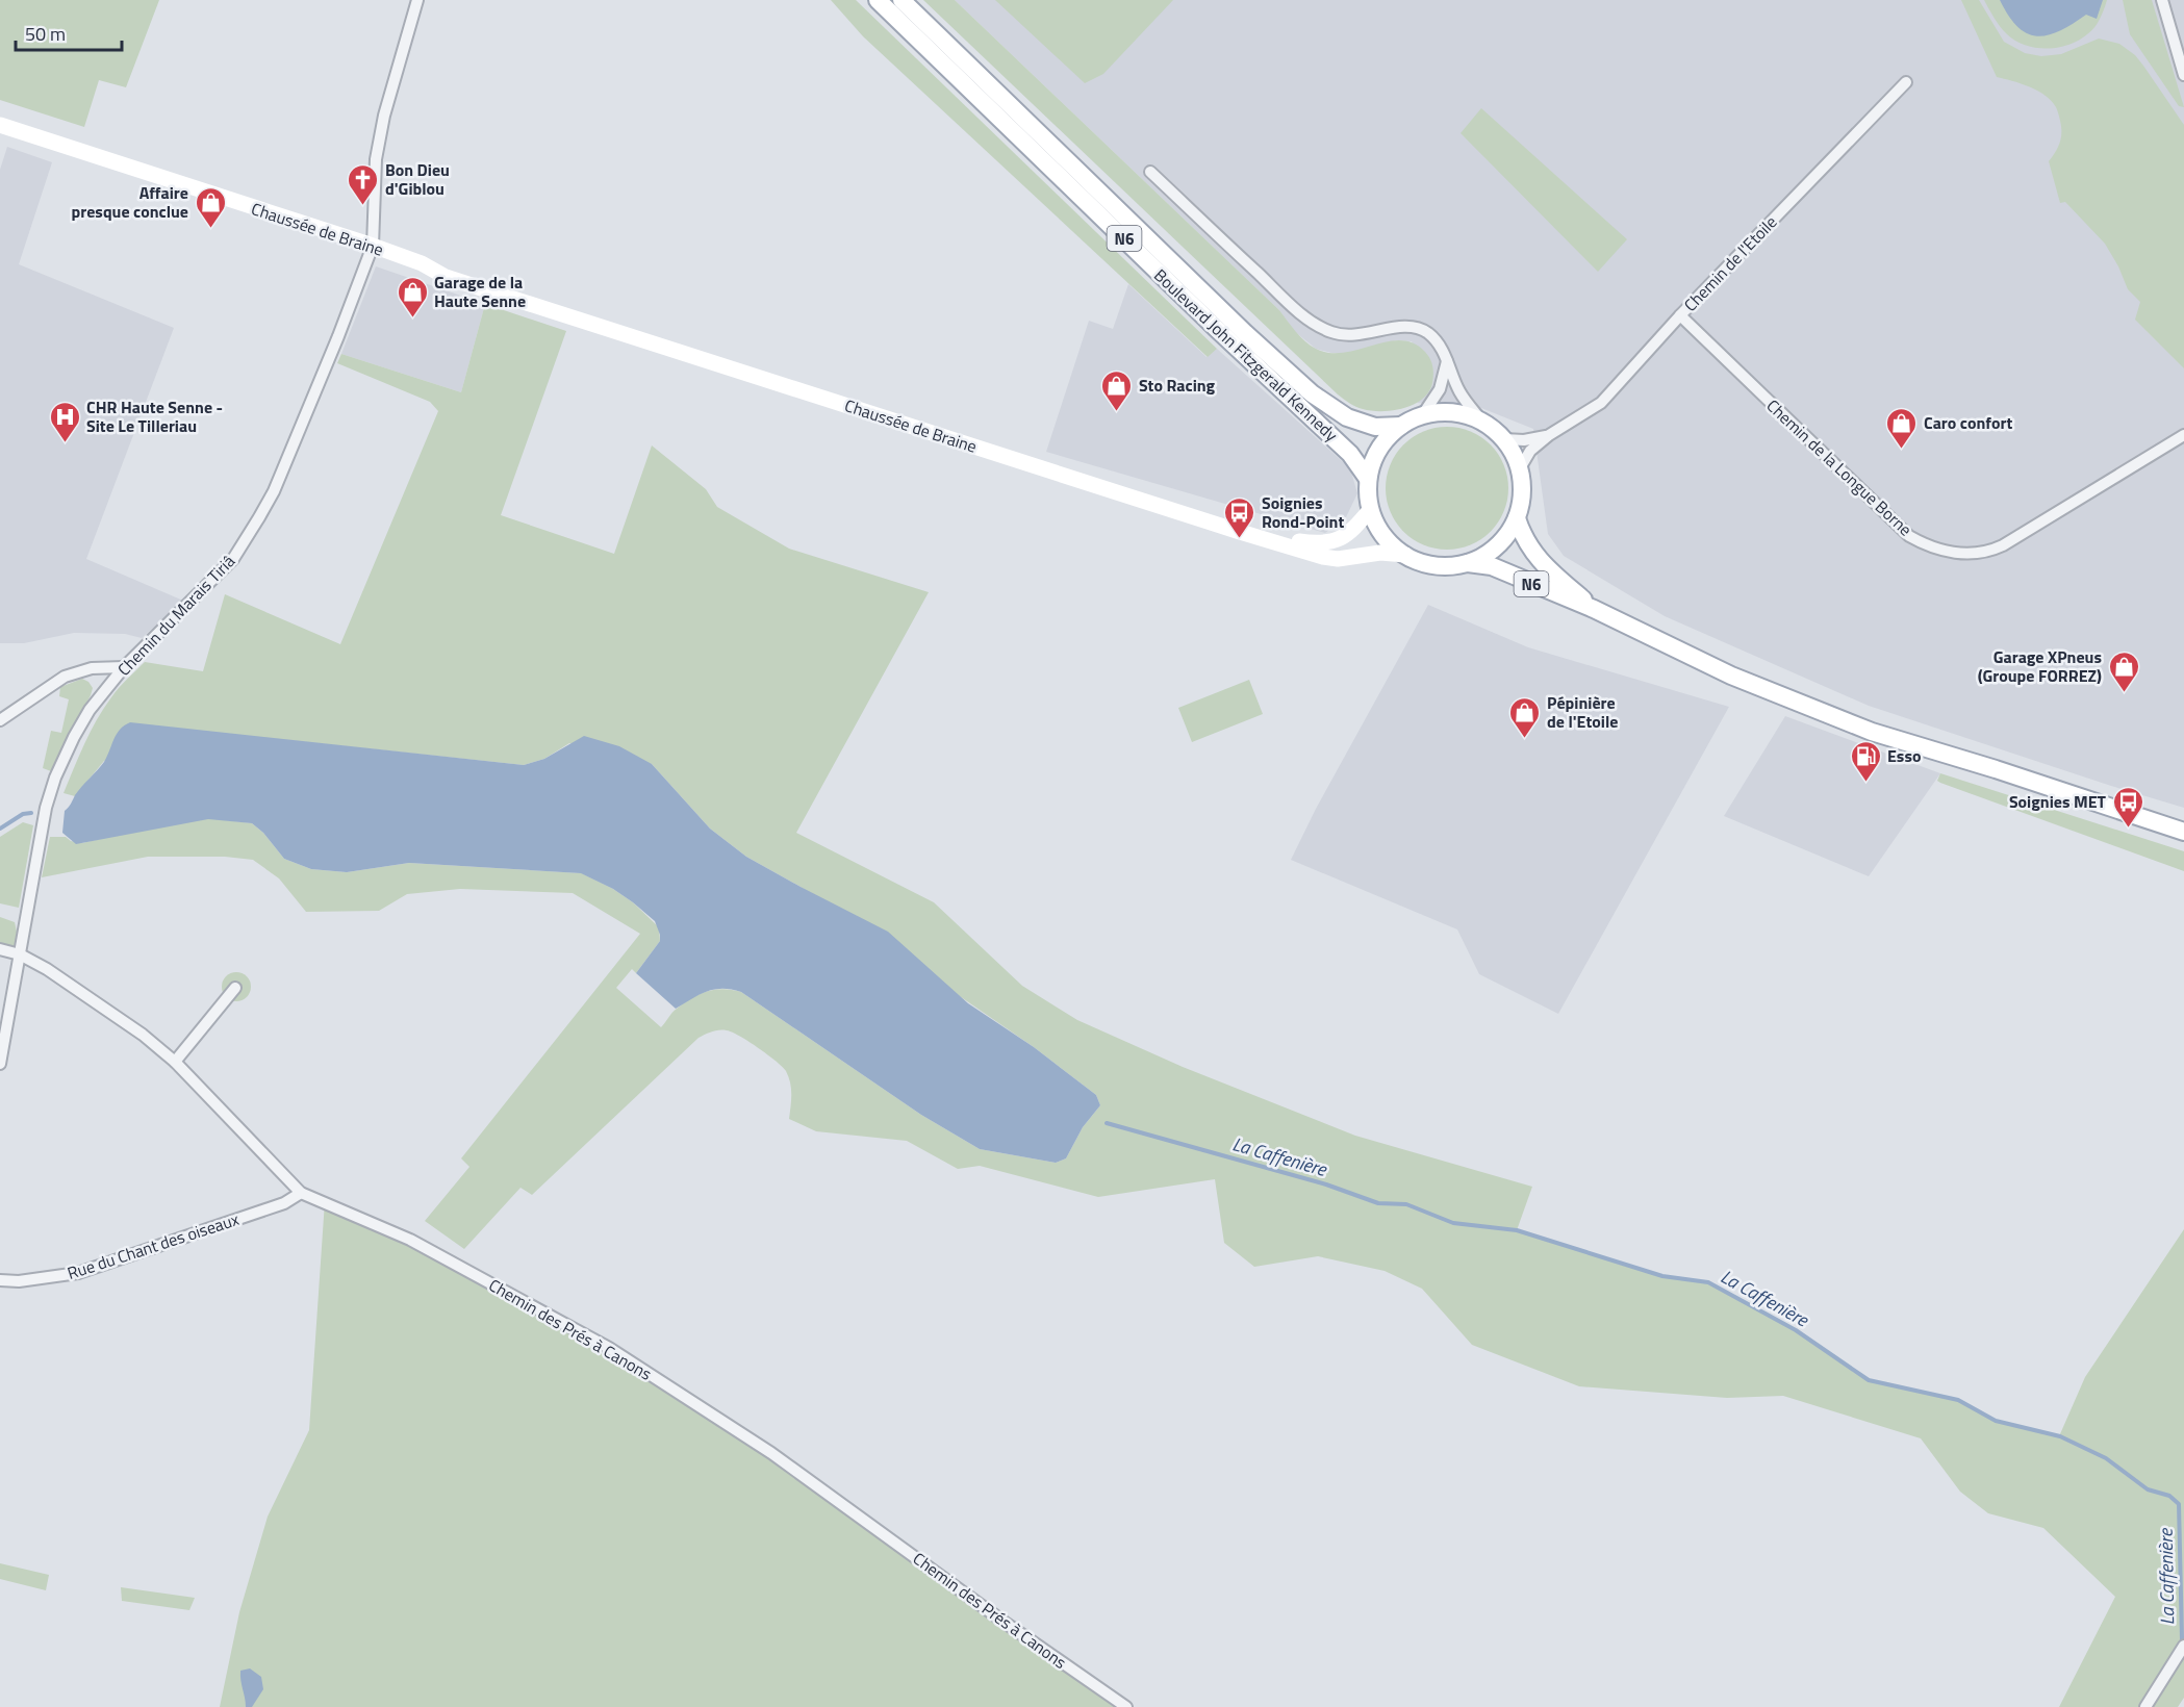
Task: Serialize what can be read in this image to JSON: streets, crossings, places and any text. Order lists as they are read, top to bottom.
{
  "streets": {
    "main road": ["N6", "Boulevard John Fitzgerald Kennedy"],
    "street": [
      "Chaussée de Braine",
      "Chemin de l'Etoile",
      "Chemin de la Longue Borne",
      "Chemin du Marais Tiriâ",
      "Rue du Chant des oiseaux",
      "Chemin des Prés à Canons"
    ]
  },
  "crossings": [
    ["Chaussée de Braine", "N6"],
    ["Chaussée de Braine", "Chemin de l'Etoile"],
    ["Chaussée de Braine", "Boulevard John Fitzgerald Kennedy"],
    ["Chaussée de Braine", "Chemin du Marais Tiriâ"],
    ["N6", "Chemin de l'Etoile"],
    ["N6", "Boulevard John Fitzgerald Kennedy"],
    ["Chemin de l'Etoile", "Boulevard John Fitzgerald Kennedy"],
    ["Chemin de l'Etoile", "Chemin de la Longue Borne"],
    ["Chemin du Marais Tiriâ", "Chemin des Prés à Canons"],
    ["Rue du Chant des oiseaux", "Chemin des Prés à Canons"]
  ],
  "water": ["La Caffenière"],
  "places": {
    "church": ["Bon Dieu d'Giblou"],
    "shop": [
      "Affaire presque conclue",
      "Garage de la Haute Senne",
      "Sto Racing",
      "Caro confort",
      "Garage XPneus (Groupe FORREZ)",
      "Pépinière de l'Etoile"
    ],
    "hospital": ["CHR Haute Senne - Site Le Tilleriau"],
    "bus stop": ["Soignies Rond-Point", "Soignies MET"],
    "fuel station": ["Esso"]
  },
  "scale_bar": "50 m"
}
